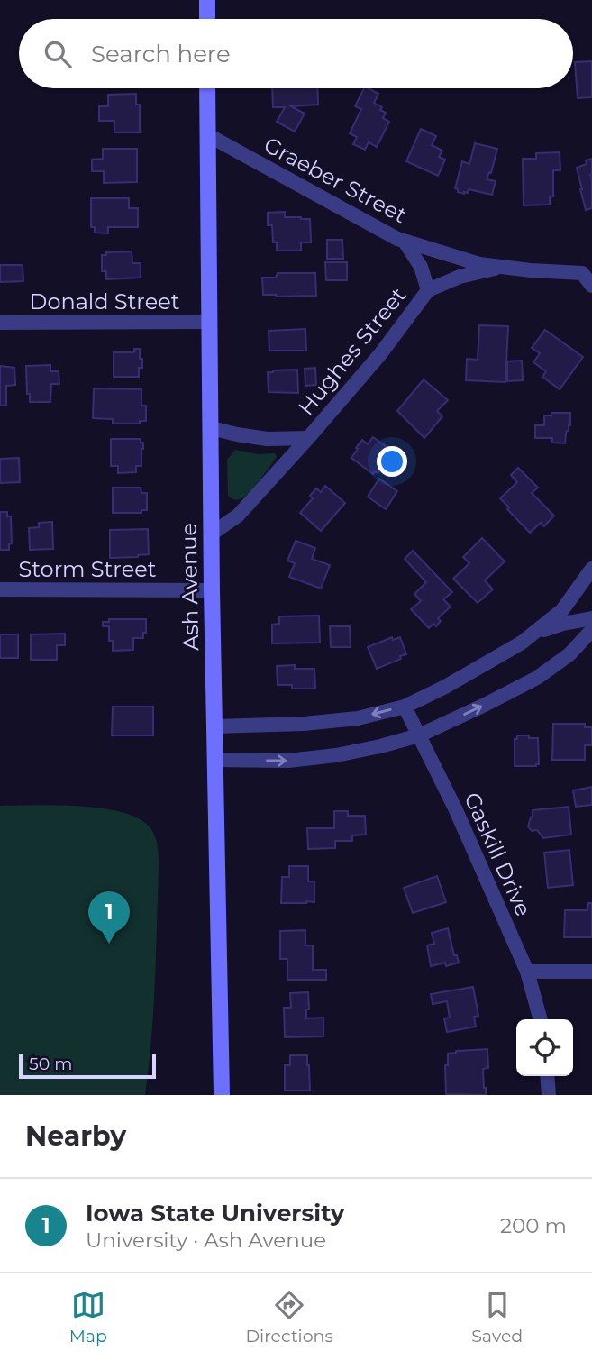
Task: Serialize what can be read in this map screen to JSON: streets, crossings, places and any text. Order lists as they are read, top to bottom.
{
  "streets": {
    "street": [
      "Graeber Street",
      "Donald Street",
      "Hughes Street",
      "Storm Street",
      "Ash Avenue",
      "Gaskill Drive"
    ]
  },
  "crossings": [
    ["Graeber Street", "Ash Avenue"],
    ["Donald Street", "Ash Avenue"],
    ["Hughes Street", "Ash Avenue"],
    ["Storm Street", "Ash Avenue"]
  ],
  "scale_bar": "50 m",
  "page": {
    "search": "Search here",
    "pins": "1",
    "scale": "50 m",
    "heading": "Nearby",
    "list": [
      {
        "mark": "1",
        "name": "Iowa State University",
        "note": "University · Ash Avenue",
        "value": "200 m"
      }
    ],
    "nav": ["Map", "Directions", "Saved"]
  }
}
